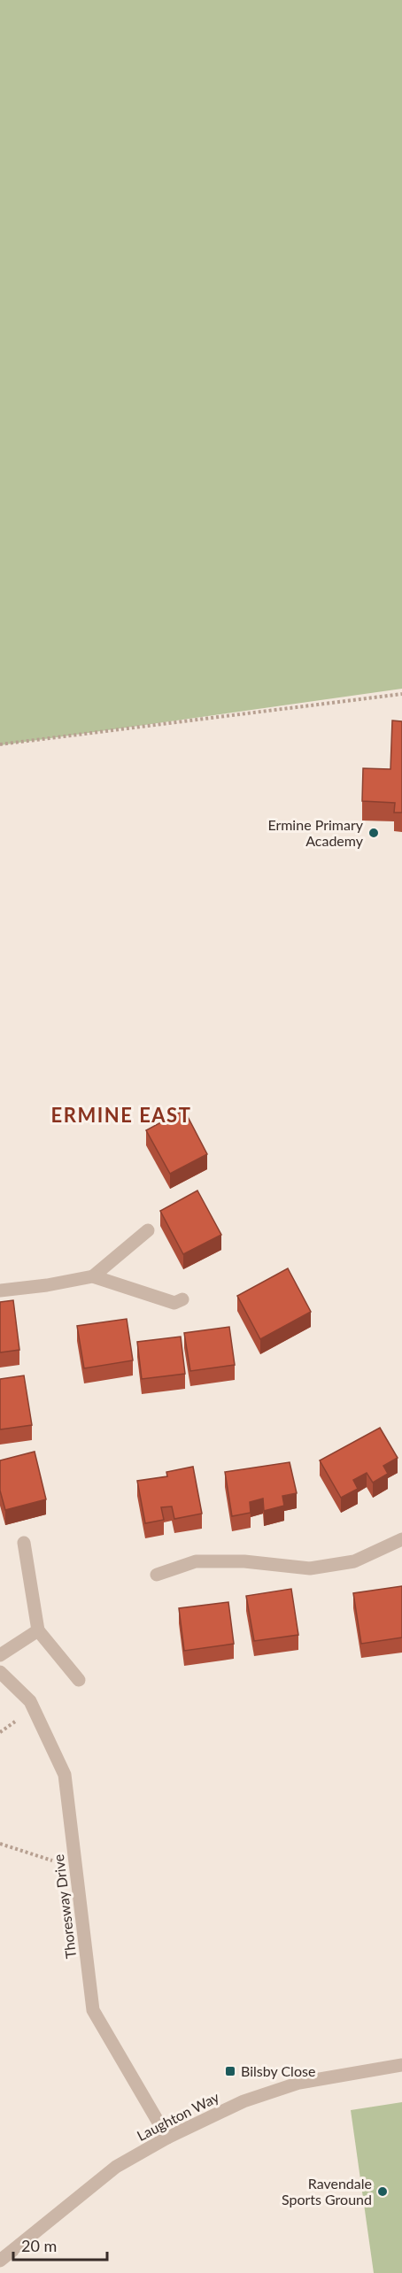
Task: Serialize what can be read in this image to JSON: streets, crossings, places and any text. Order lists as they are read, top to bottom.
{
  "streets": {
    "street": ["Thoresway Drive", "Laughton Way"]
  },
  "crossings": [
    ["Thoresway Drive", "Laughton Way"]
  ],
  "districts": ["ERMINE EAST"],
  "places": {
    "other": ["Ermine Primary Academy", "Ravendale Sports Ground"],
    "transit": ["Bilsby Close"]
  },
  "scale_bar": "20 m"
}
